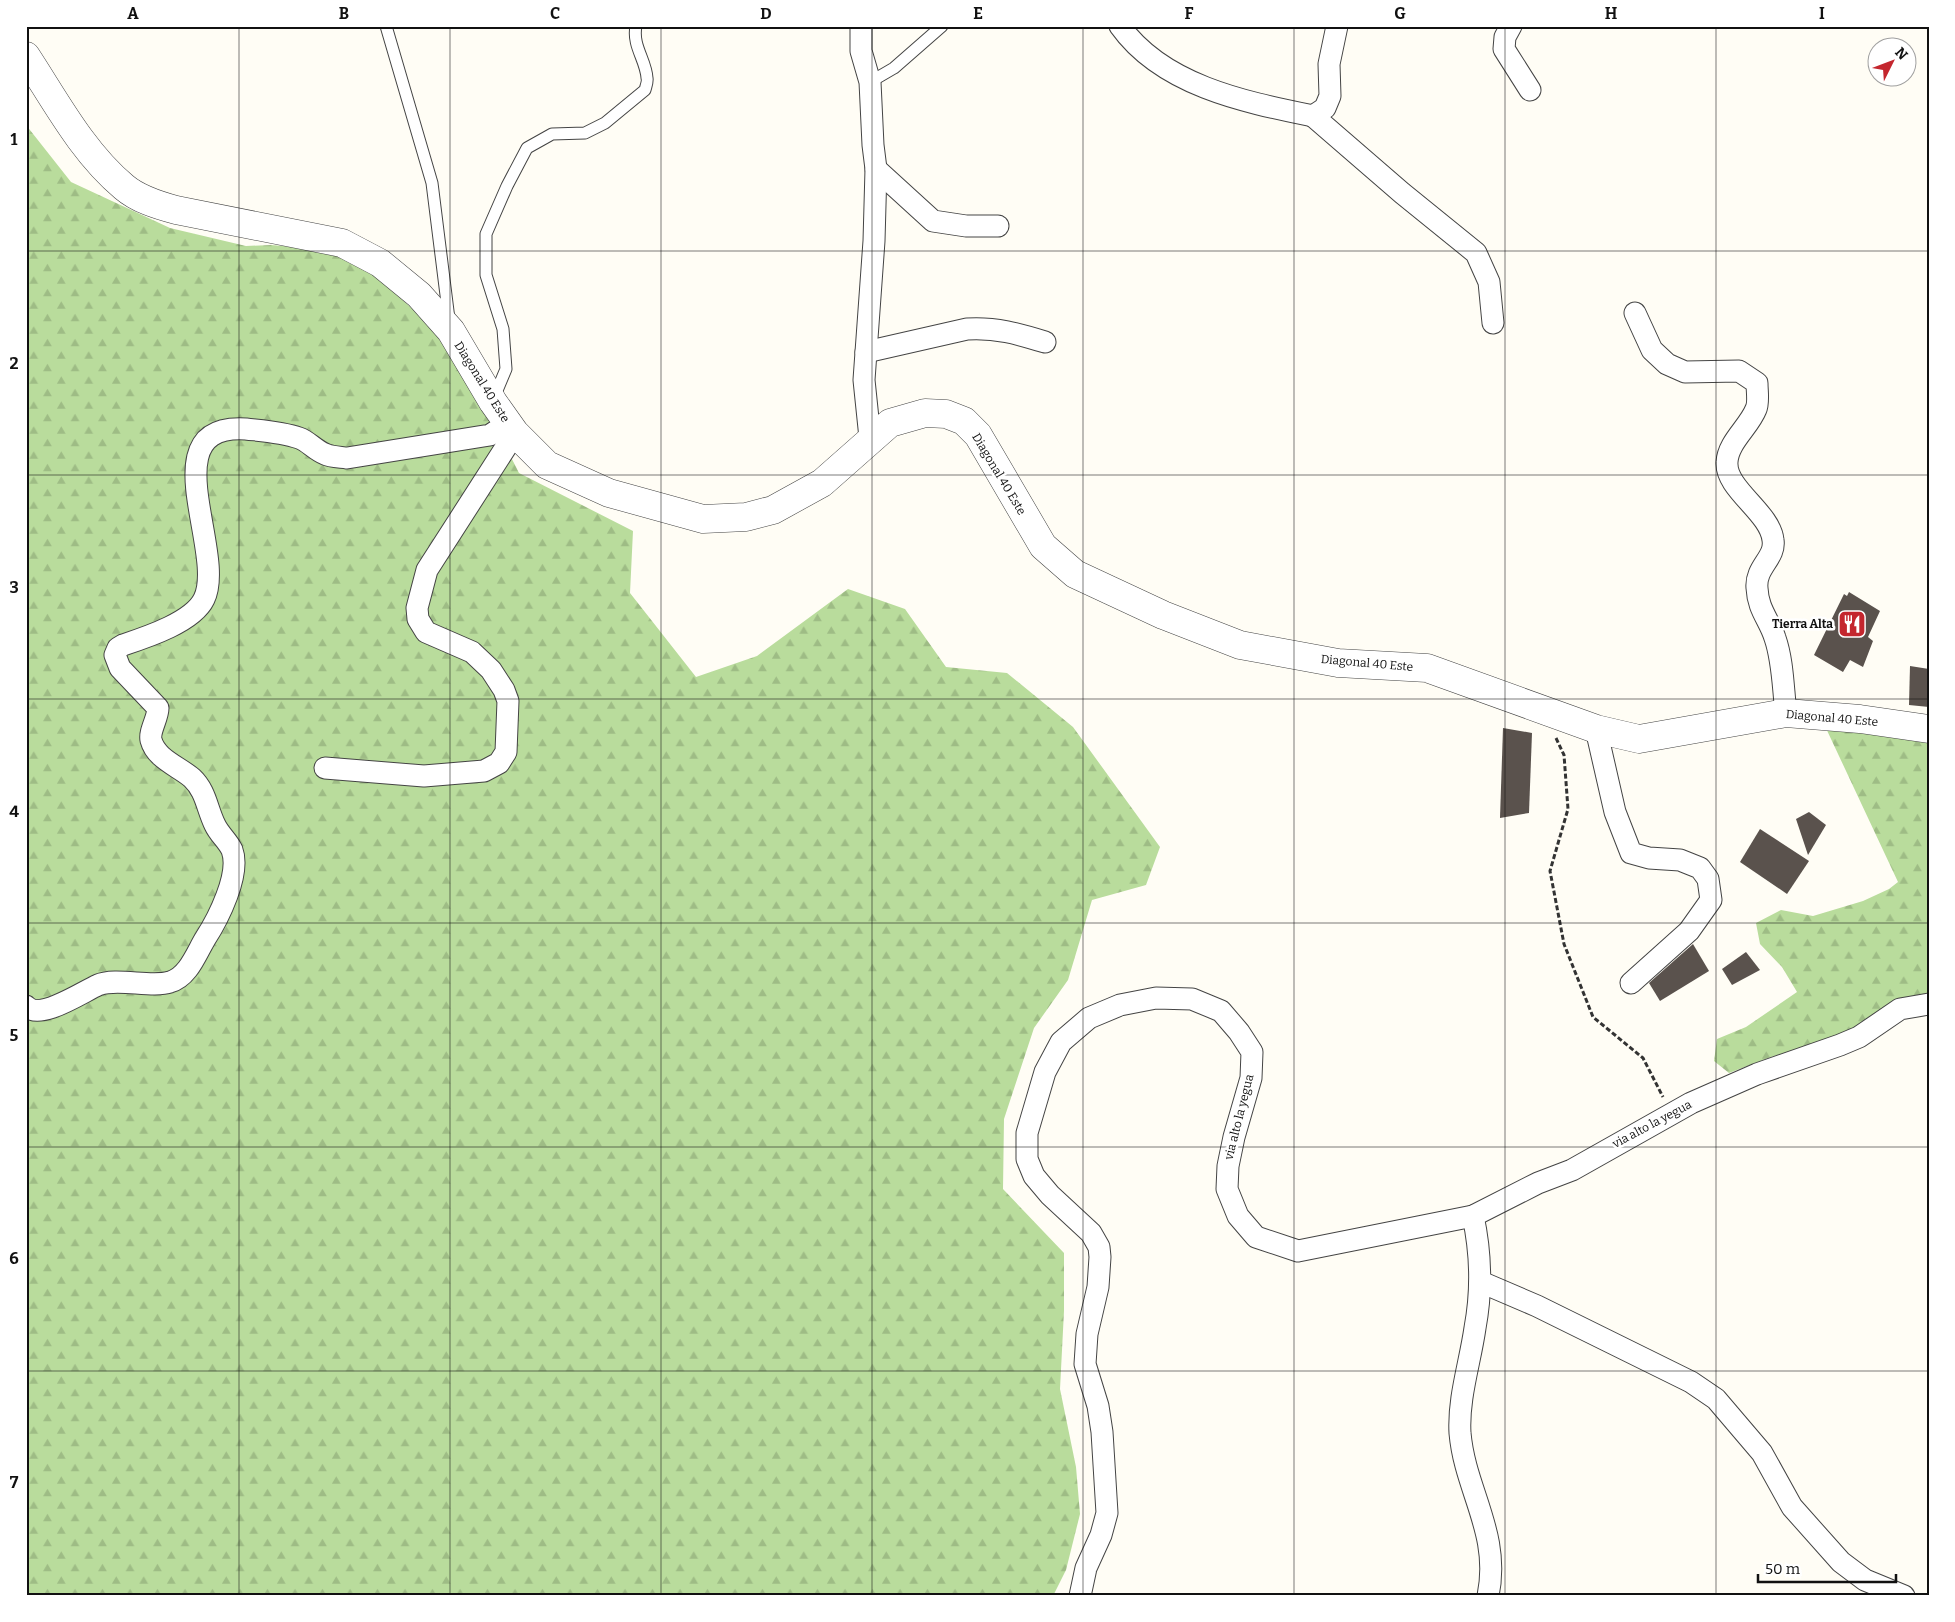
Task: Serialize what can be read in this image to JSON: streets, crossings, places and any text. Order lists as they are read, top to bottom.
{
  "streets": {
    "street": ["Diagonal 40 Este", "via alto la yegua"]
  },
  "places": {
    "restaurant": ["Tierra Alta"]
  },
  "scale_bar": "50 m",
  "north": "top right",
  "grid": {
    "columns": [
      "A",
      "B",
      "C",
      "D",
      "E",
      "F",
      "G",
      "H",
      "I"
    ],
    "rows": [
      "1",
      "2",
      "3",
      "4",
      "5",
      "6",
      "7"
    ]
  }
}
